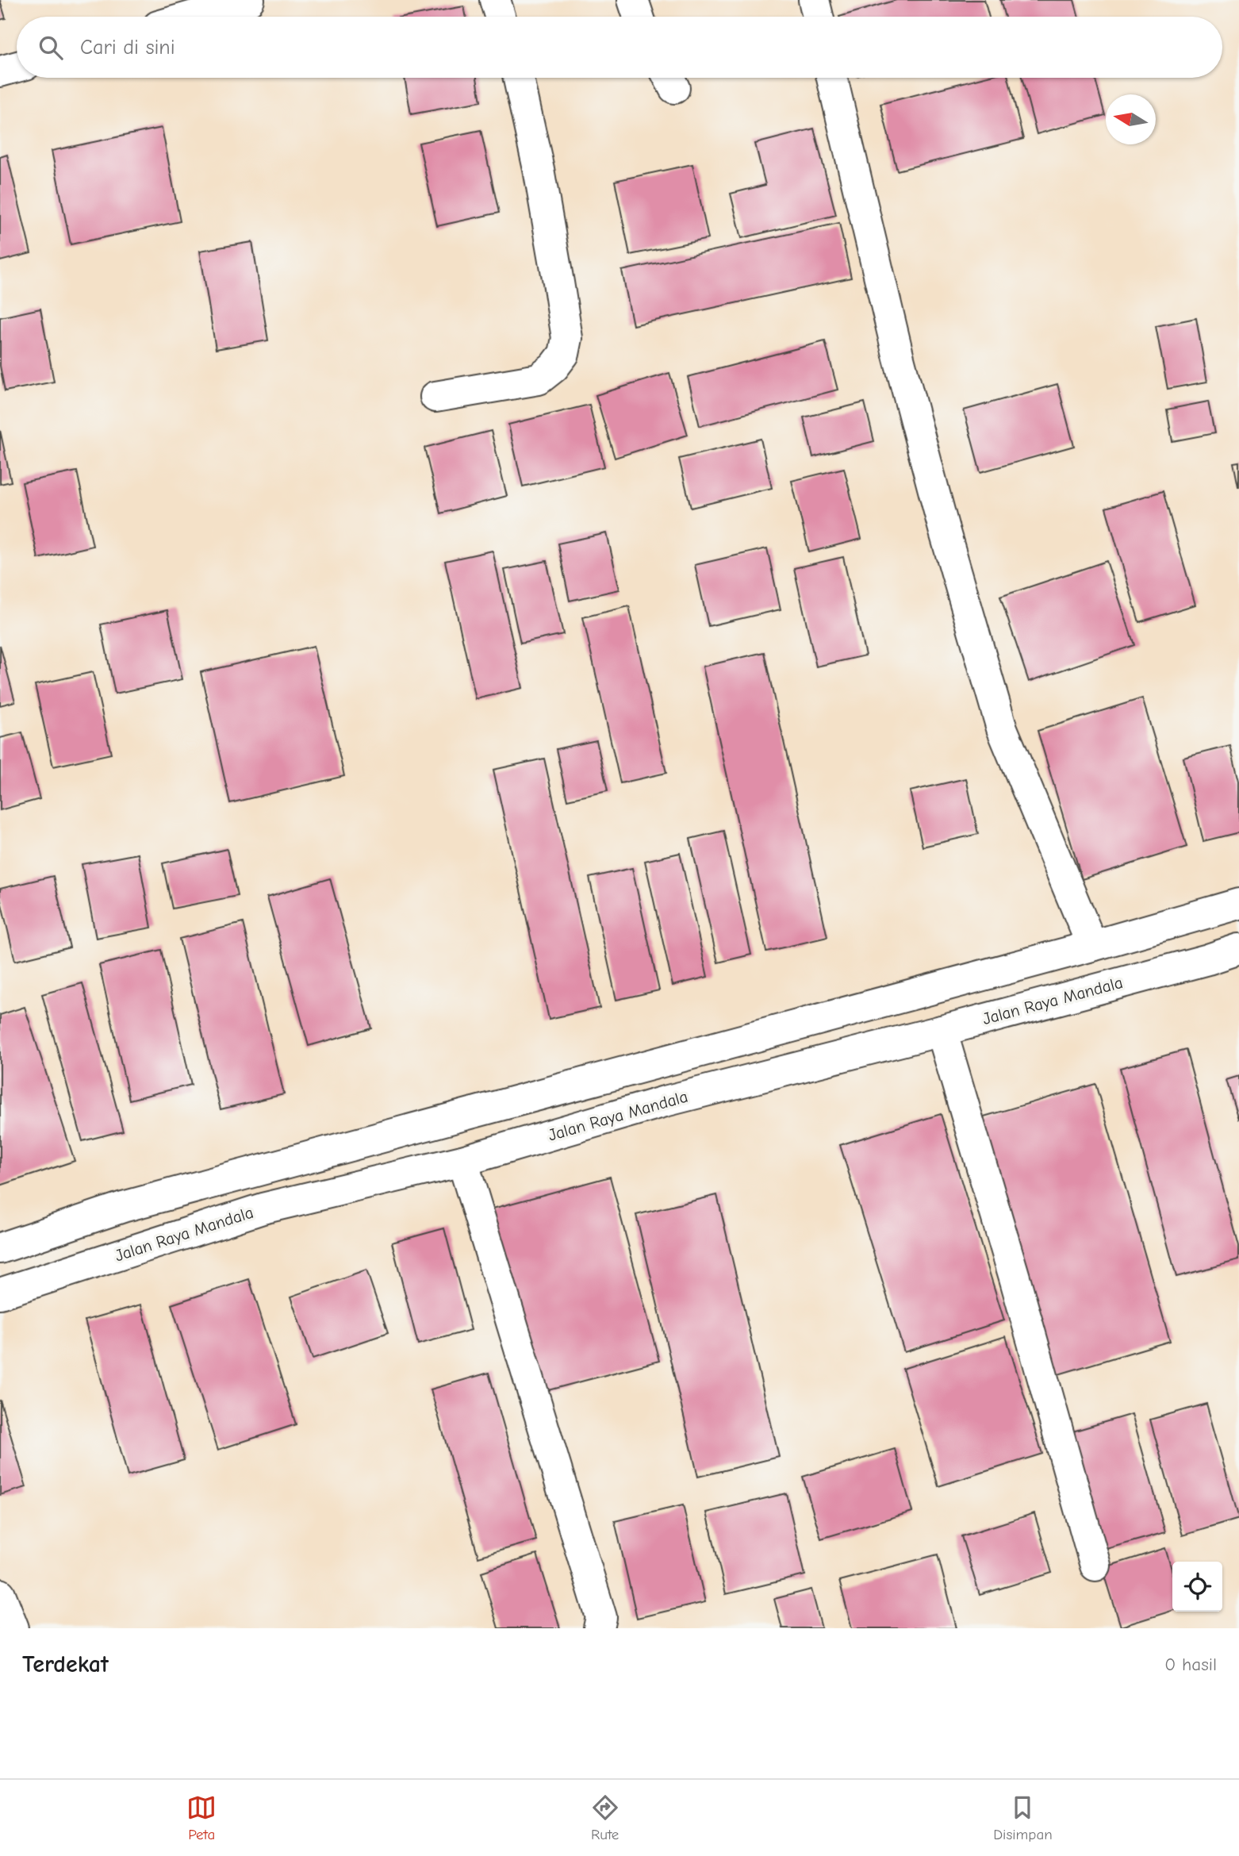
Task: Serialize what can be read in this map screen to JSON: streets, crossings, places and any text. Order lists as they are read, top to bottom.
{
  "streets": {
    "main road": ["Jalan Raya Mandala"]
  },
  "north": "left",
  "page": {
    "search": "Cari di sini",
    "heading": ["Terdekat", "0 hasil"],
    "nav": ["Peta", "Rute", "Disimpan"]
  }
}
